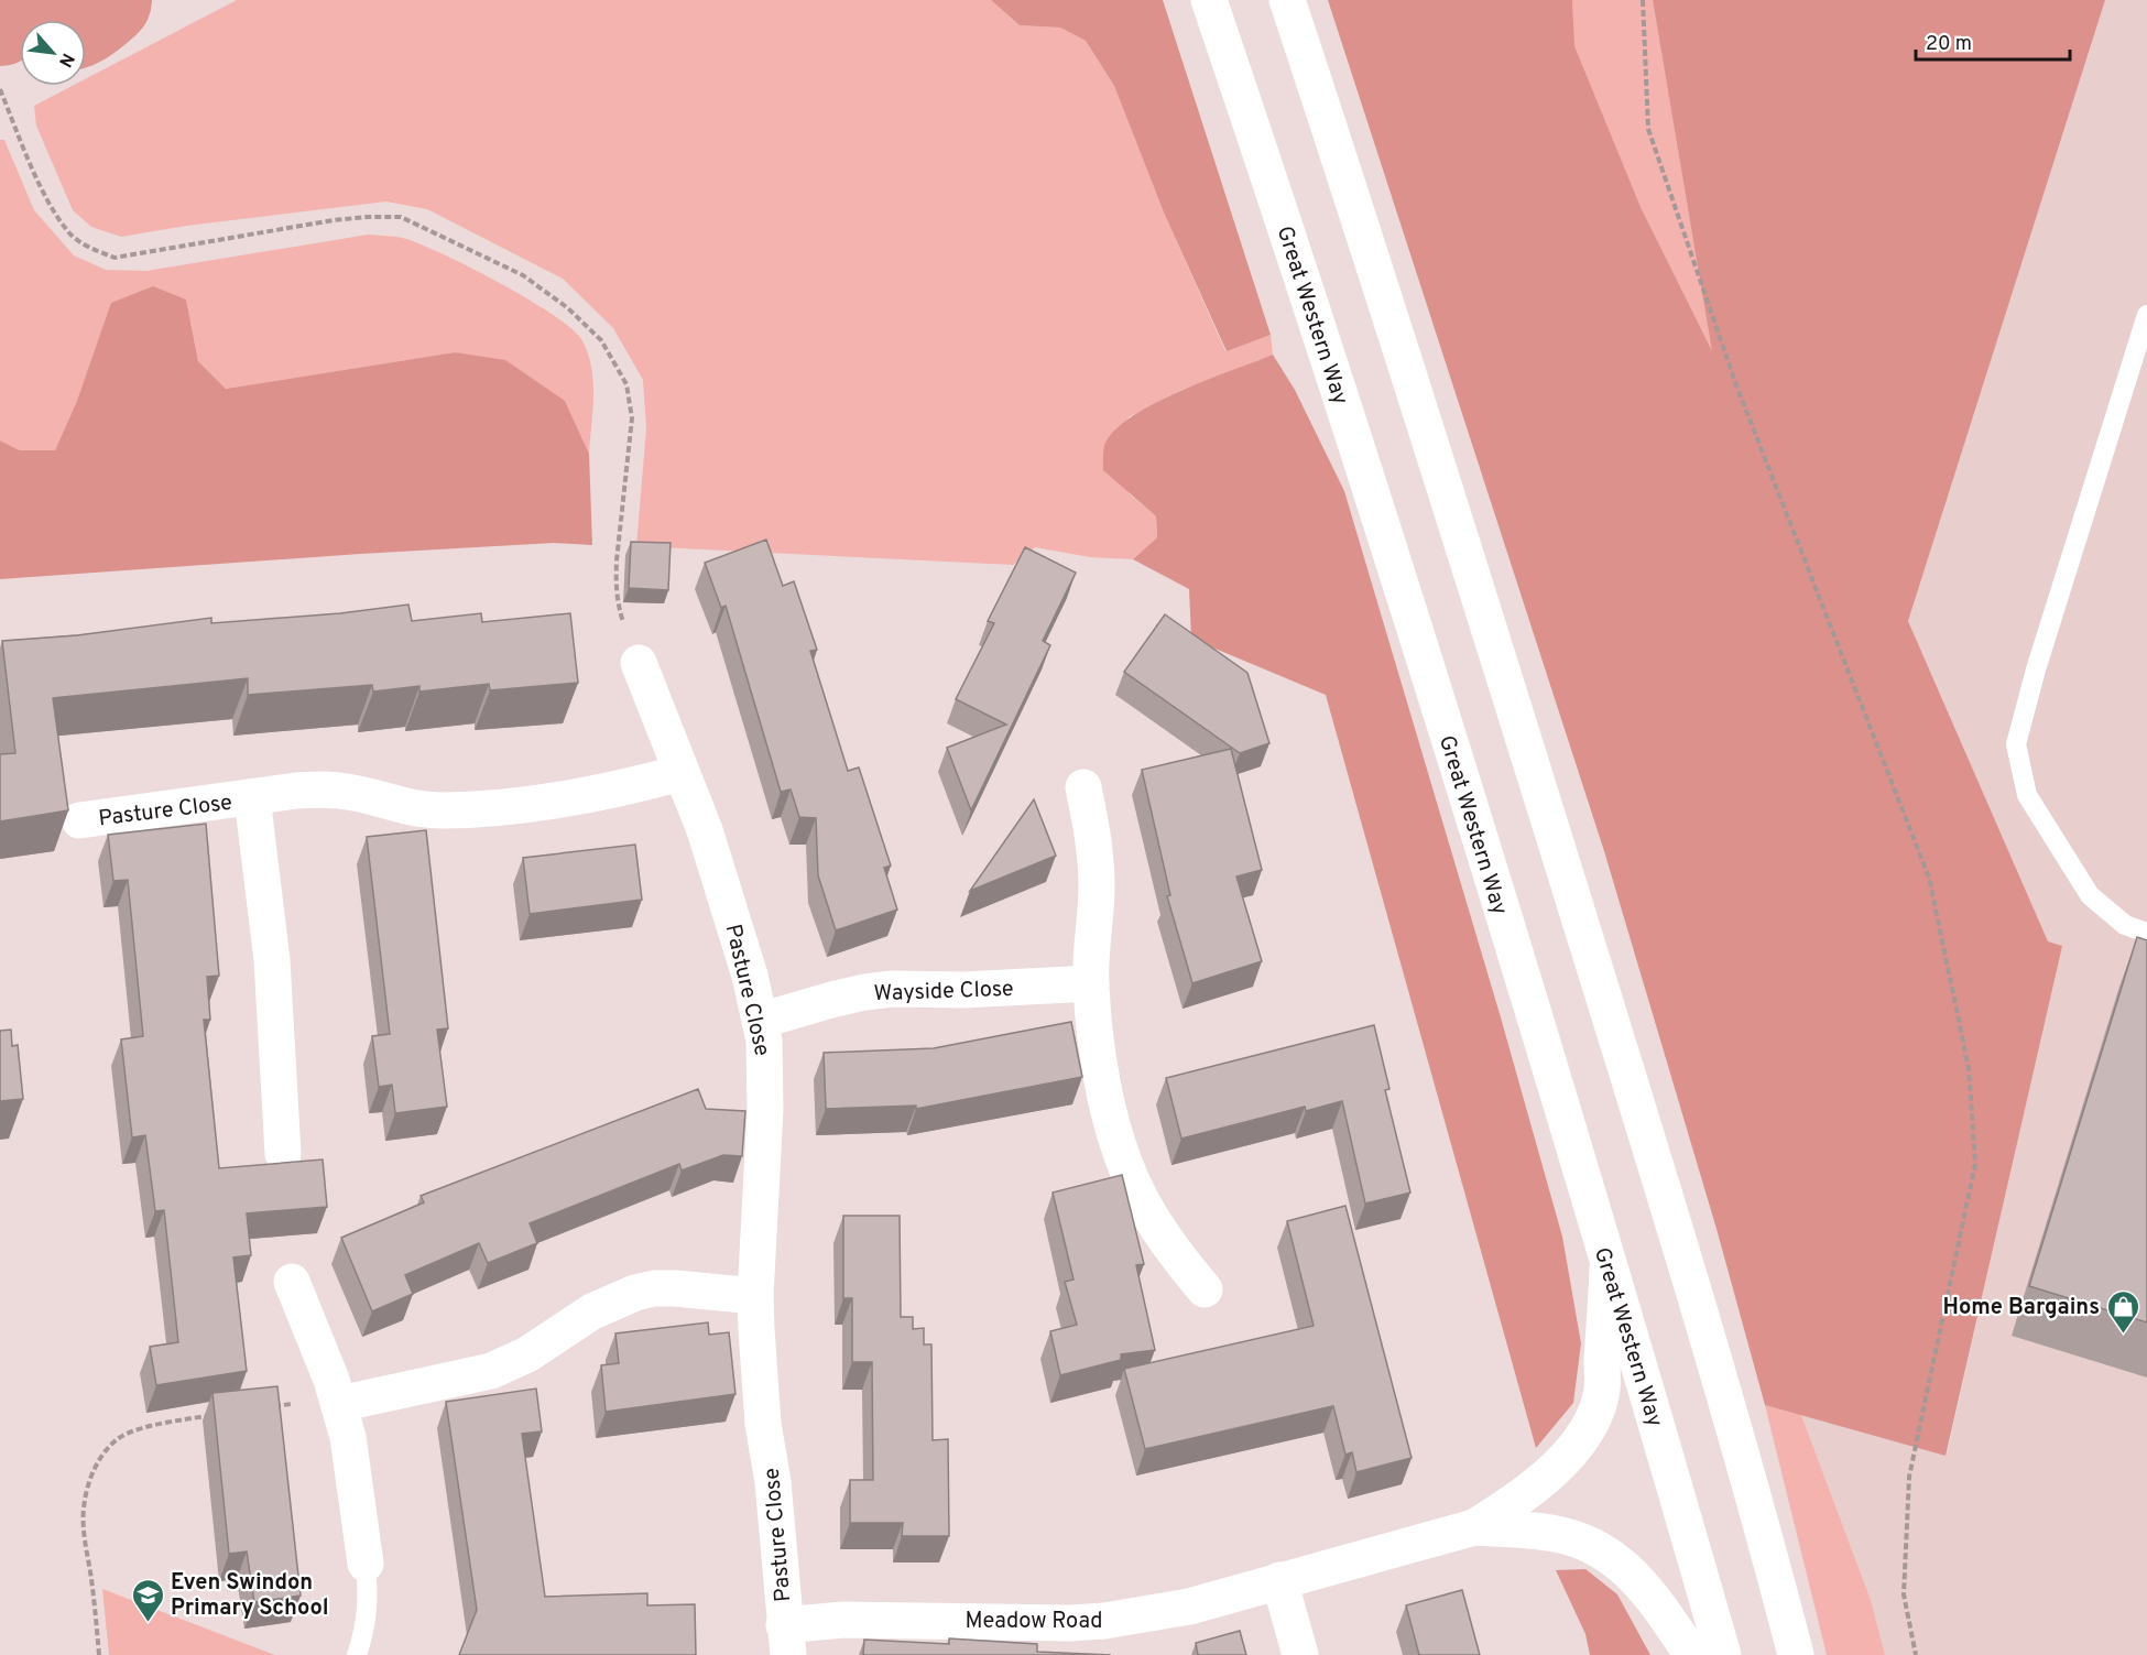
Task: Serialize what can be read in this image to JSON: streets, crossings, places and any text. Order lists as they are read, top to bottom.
{
  "streets": {
    "street": [
      "Great Western Way",
      "Pasture Close",
      "Wayside Close",
      "Meadow Road"
    ]
  },
  "crossings": [
    ["Great Western Way", "Meadow Road"],
    ["Pasture Close", "Wayside Close"],
    ["Pasture Close", "Meadow Road"]
  ],
  "places": {
    "shop": ["Home Bargains"],
    "school or university": ["Even Swindon Primary School"]
  },
  "scale_bar": "20 m",
  "north": "bottom right"
}
